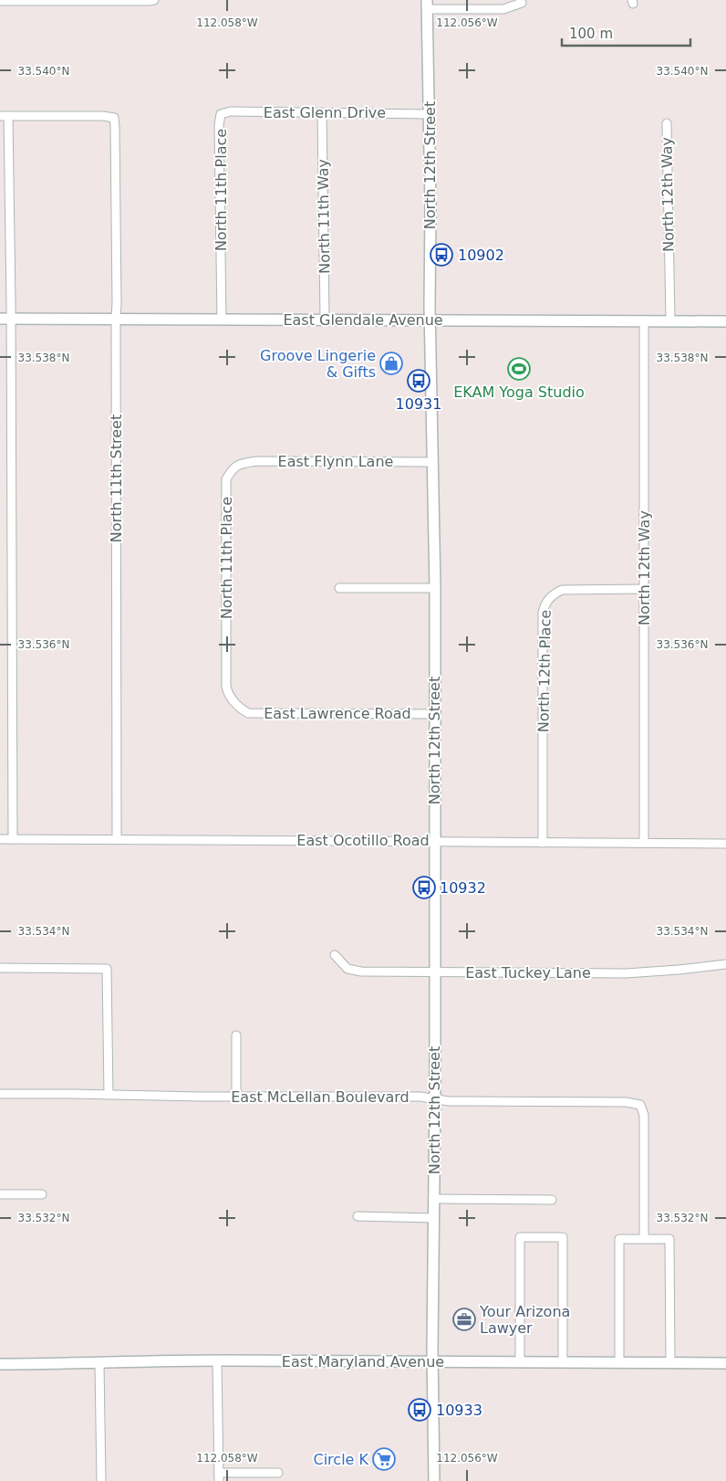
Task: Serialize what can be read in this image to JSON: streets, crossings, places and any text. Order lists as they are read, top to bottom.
{
  "streets": {
    "street": [
      "East Glenn Drive",
      "North 12th Street",
      "North 11th Place",
      "North 12th Way",
      "North 11th Way",
      "East Glendale Avenue",
      "East Flynn Lane",
      "North 11th Street",
      "North 12th Place",
      "East Lawrence Road",
      "East Ocotillo Road",
      "East Tuckey Lane",
      "East McLellan Boulevard",
      "East Maryland Avenue"
    ]
  },
  "crossings": [
    ["East Glenn Drive", "North 12th Street"],
    ["East Glenn Drive", "North 11th Place"],
    ["East Glenn Drive", "North 11th Way"],
    ["North 12th Street", "East Glendale Avenue"],
    ["North 12th Street", "East Flynn Lane"],
    ["North 12th Street", "East Lawrence Road"],
    ["North 12th Street", "East Ocotillo Road"],
    ["North 12th Street", "East Tuckey Lane"],
    ["North 12th Street", "East McLellan Boulevard"],
    ["North 12th Street", "East Maryland Avenue"],
    ["North 11th Place", "East Glendale Avenue"],
    ["North 11th Place", "East Flynn Lane"],
    ["North 11th Place", "East Lawrence Road"],
    ["North 12th Way", "East Glendale Avenue"],
    ["North 12th Way", "North 12th Place"],
    ["North 12th Way", "East Ocotillo Road"],
    ["North 11th Way", "East Glendale Avenue"],
    ["East Glendale Avenue", "North 11th Street"],
    ["North 11th Street", "East Ocotillo Road"],
    ["North 12th Place", "East Ocotillo Road"]
  ],
  "places": {
    "bus stop": [
      "10902",
      "10931",
      "10932",
      "10933"
    ],
    "shop": ["Groove Lingerie & Gifts"],
    "sports": ["EKAM Yoga Studio"],
    "office": ["Your Arizona Lawyer"],
    "supermarket": ["Circle K"]
  },
  "scale_bar": "100 m",
  "coordinates": [
    "112.058°W",
    "112.056°W",
    "33.540°N",
    "33.538°N",
    "33.536°N",
    "33.534°N",
    "33.532°N"
  ]
}
